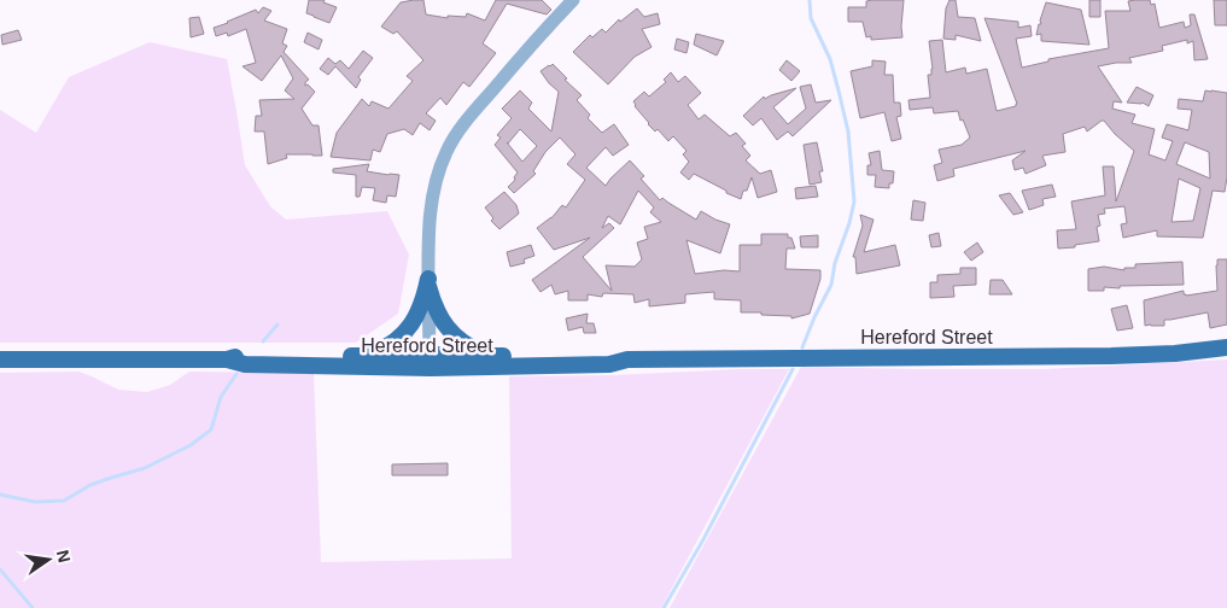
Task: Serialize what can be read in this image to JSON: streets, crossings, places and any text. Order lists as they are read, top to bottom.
{
  "streets": {
    "main road": ["Hereford Street"]
  },
  "north": "right"
}
